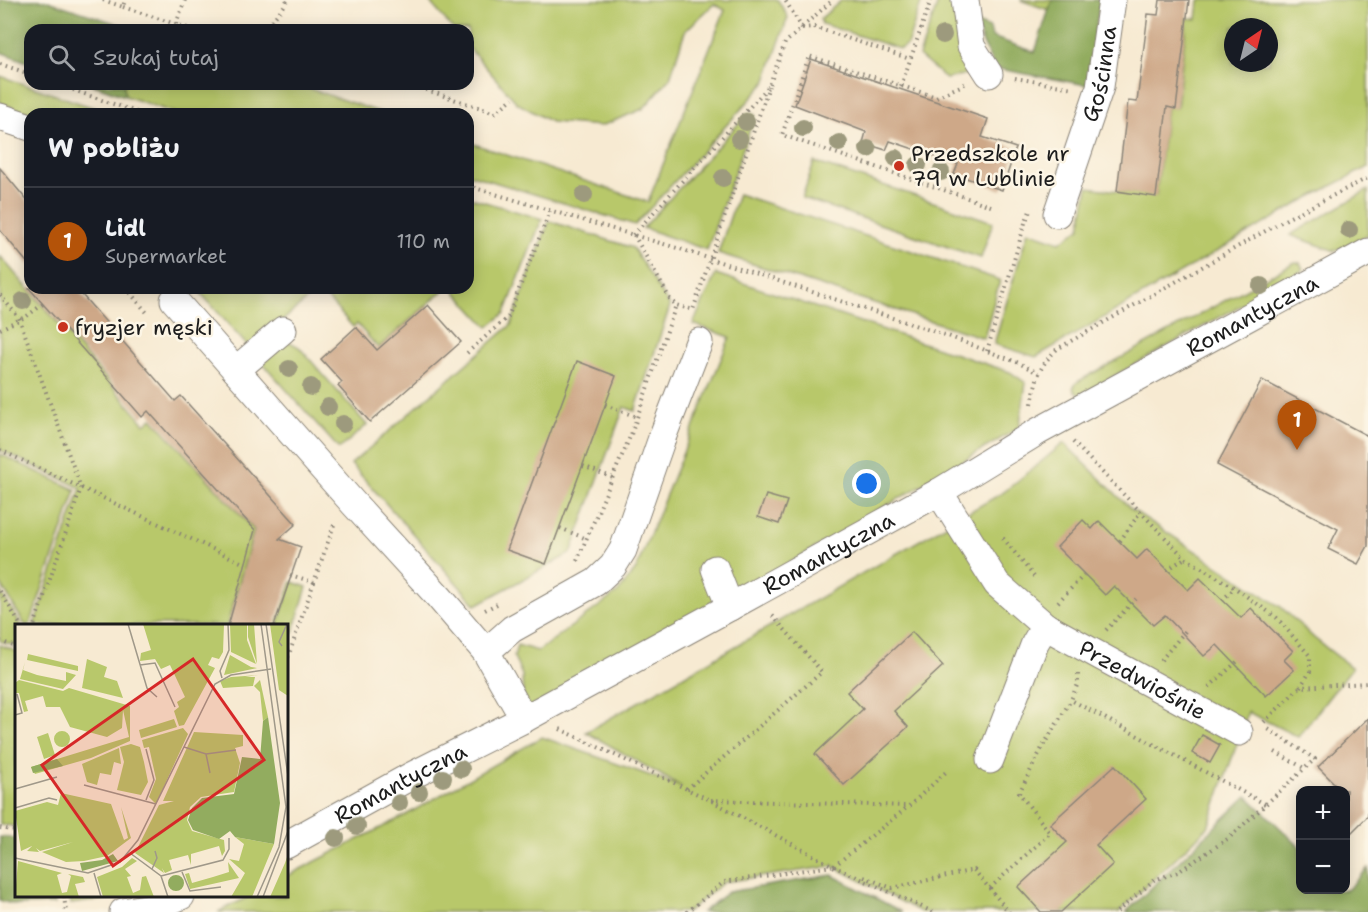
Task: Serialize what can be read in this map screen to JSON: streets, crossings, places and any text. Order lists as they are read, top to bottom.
{
  "streets": {
    "street": ["Gościnna", "Romantyczna", "Przedwiośnie"]
  },
  "crossings": [
    ["Romantyczna", "Przedwiośnie"]
  ],
  "places": ["Przedszkole nr 79 w Lublinie", "fryzjer męski"],
  "north": "top right",
  "page": {
    "search": "Szukaj tutaj",
    "heading": "W pobliżu",
    "list": [
      {
        "mark": "1",
        "name": "Lidl",
        "note": "Supermarket",
        "value": "110 m"
      }
    ],
    "pins": "1",
    "map_buttons": ["+", "−"]
  }
}
